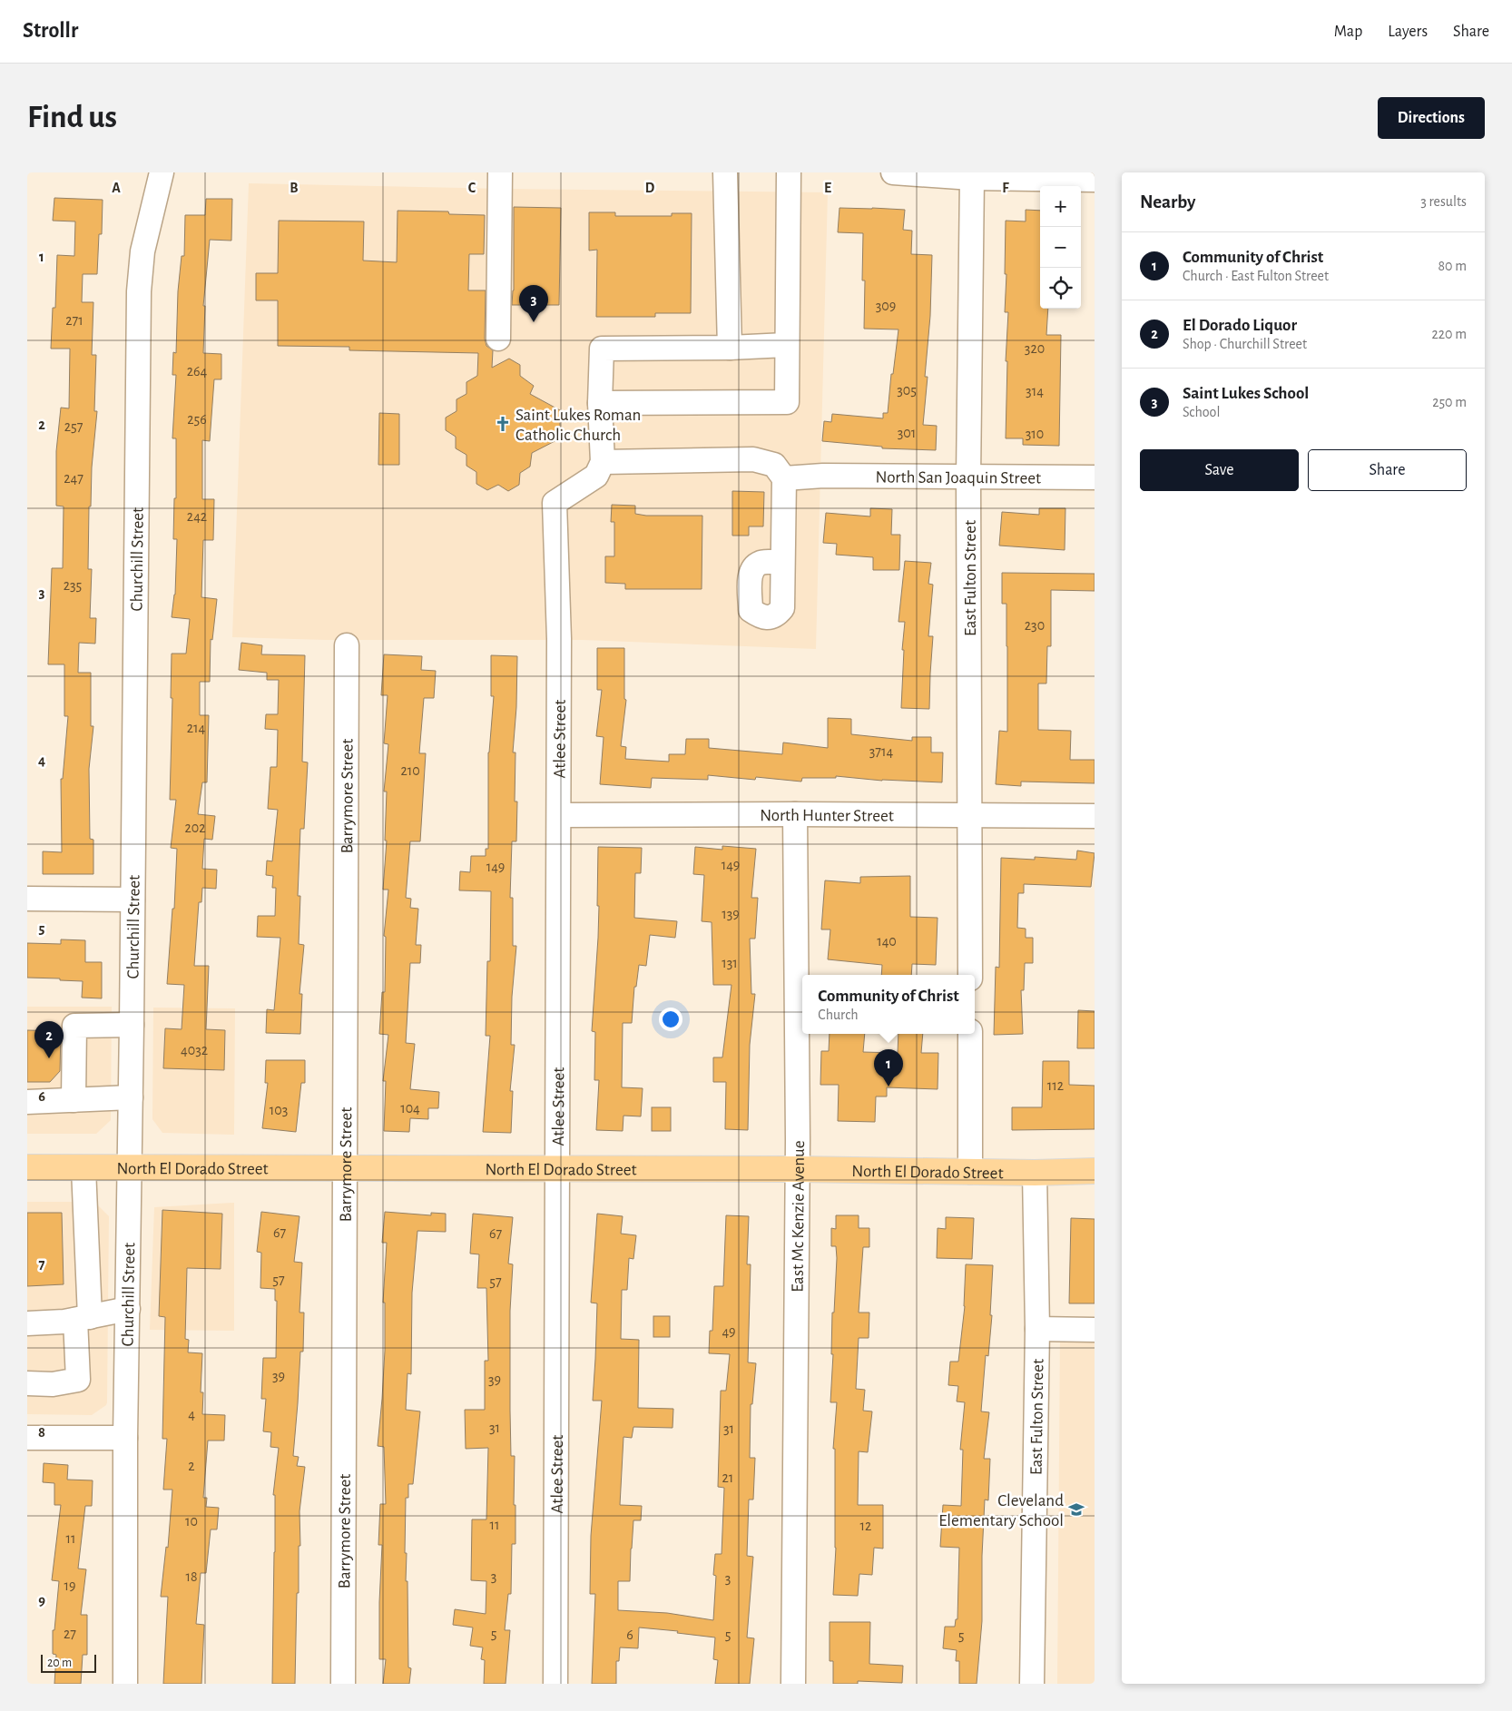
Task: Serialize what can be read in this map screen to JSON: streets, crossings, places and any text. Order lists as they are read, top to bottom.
{
  "streets": {
    "main road": ["North El Dorado Street"],
    "street": [
      "North San Joaquin Street",
      "Churchill Street",
      "East Fulton Street",
      "Atlee Street",
      "Barrymore Street",
      "North Hunter Street",
      "East Mc Kenzie Avenue"
    ]
  },
  "crossings": [
    ["North San Joaquin Street", "East Fulton Street"],
    ["Churchill Street", "North El Dorado Street"],
    ["East Fulton Street", "North Hunter Street"],
    ["East Fulton Street", "North El Dorado Street"],
    ["Atlee Street", "North Hunter Street"],
    ["Atlee Street", "North El Dorado Street"],
    ["Barrymore Street", "North El Dorado Street"],
    ["North Hunter Street", "East Mc Kenzie Avenue"],
    ["North El Dorado Street", "East Mc Kenzie Avenue"]
  ],
  "places": {
    "church": ["Saint Lukes Roman Catholic Church"],
    "school or university": ["Cleveland Elementary School"]
  },
  "house_numbers": [
    "309",
    "271",
    "320",
    "264",
    "305",
    "314",
    "256",
    "257",
    "301",
    "310",
    "247",
    "242",
    "235",
    "230",
    "214",
    "3714",
    "210",
    "202",
    "149",
    "149",
    "139",
    "140",
    "131",
    "4032",
    "112",
    "104",
    "103",
    "67",
    "67",
    "57",
    "57",
    "49",
    "39",
    "39",
    "4",
    "31",
    "31",
    "2",
    "21",
    "10",
    "11",
    "12",
    "11",
    "18",
    "3",
    "3",
    "19",
    "27",
    "5",
    "6",
    "5",
    "5"
  ],
  "scale_bar": "20 m",
  "page": {
    "header": "Strollr",
    "nav": ["Map", "Layers", "Share"],
    "buttons": [
      "Directions",
      ["Save", "Share"]
    ],
    "title": "Find us",
    "heading": ["Nearby", "3 results"],
    "map_buttons": ["+", "−"],
    "list": [
      {
        "mark": "1",
        "name": "Community of Christ",
        "note": "Church · East Fulton Street",
        "value": "80 m"
      },
      {
        "mark": "2",
        "name": "El Dorado Liquor",
        "note": "Shop · Churchill Street",
        "value": "220 m"
      },
      {
        "mark": "3",
        "name": "Saint Lukes School",
        "note": "School",
        "value": "250 m"
      }
    ],
    "pins": ["3", "2", "1"],
    "popup": ["Community of Christ", "Church"],
    "scale": "20 m"
  },
  "grid": {
    "columns": [
      "A",
      "B",
      "C",
      "D",
      "E",
      "F"
    ],
    "rows": [
      "1",
      "2",
      "3",
      "4",
      "5",
      "6",
      "7",
      "8",
      "9"
    ]
  }
}
